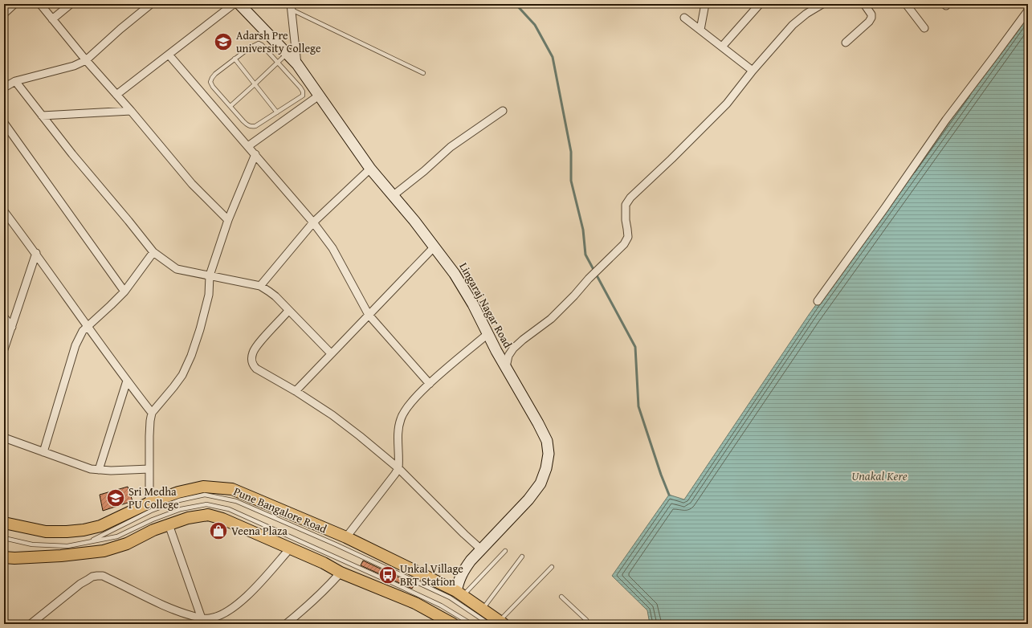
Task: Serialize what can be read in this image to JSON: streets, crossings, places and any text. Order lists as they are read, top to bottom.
{
  "streets": {
    "main road": ["Pune Bangalore Road"],
    "street": ["Lingaraj Nagar Road"]
  },
  "crossings": [
    ["Lingaraj Nagar Road", "Pune Bangalore Road"]
  ],
  "water": ["Unakal Kere"],
  "places": {
    "school or university": ["Adarsh Pre university College", "Sri Medha PU College"],
    "shop": ["Veena Plaza"],
    "bus stop": ["Unkal Village BRT Station"]
  }
}
